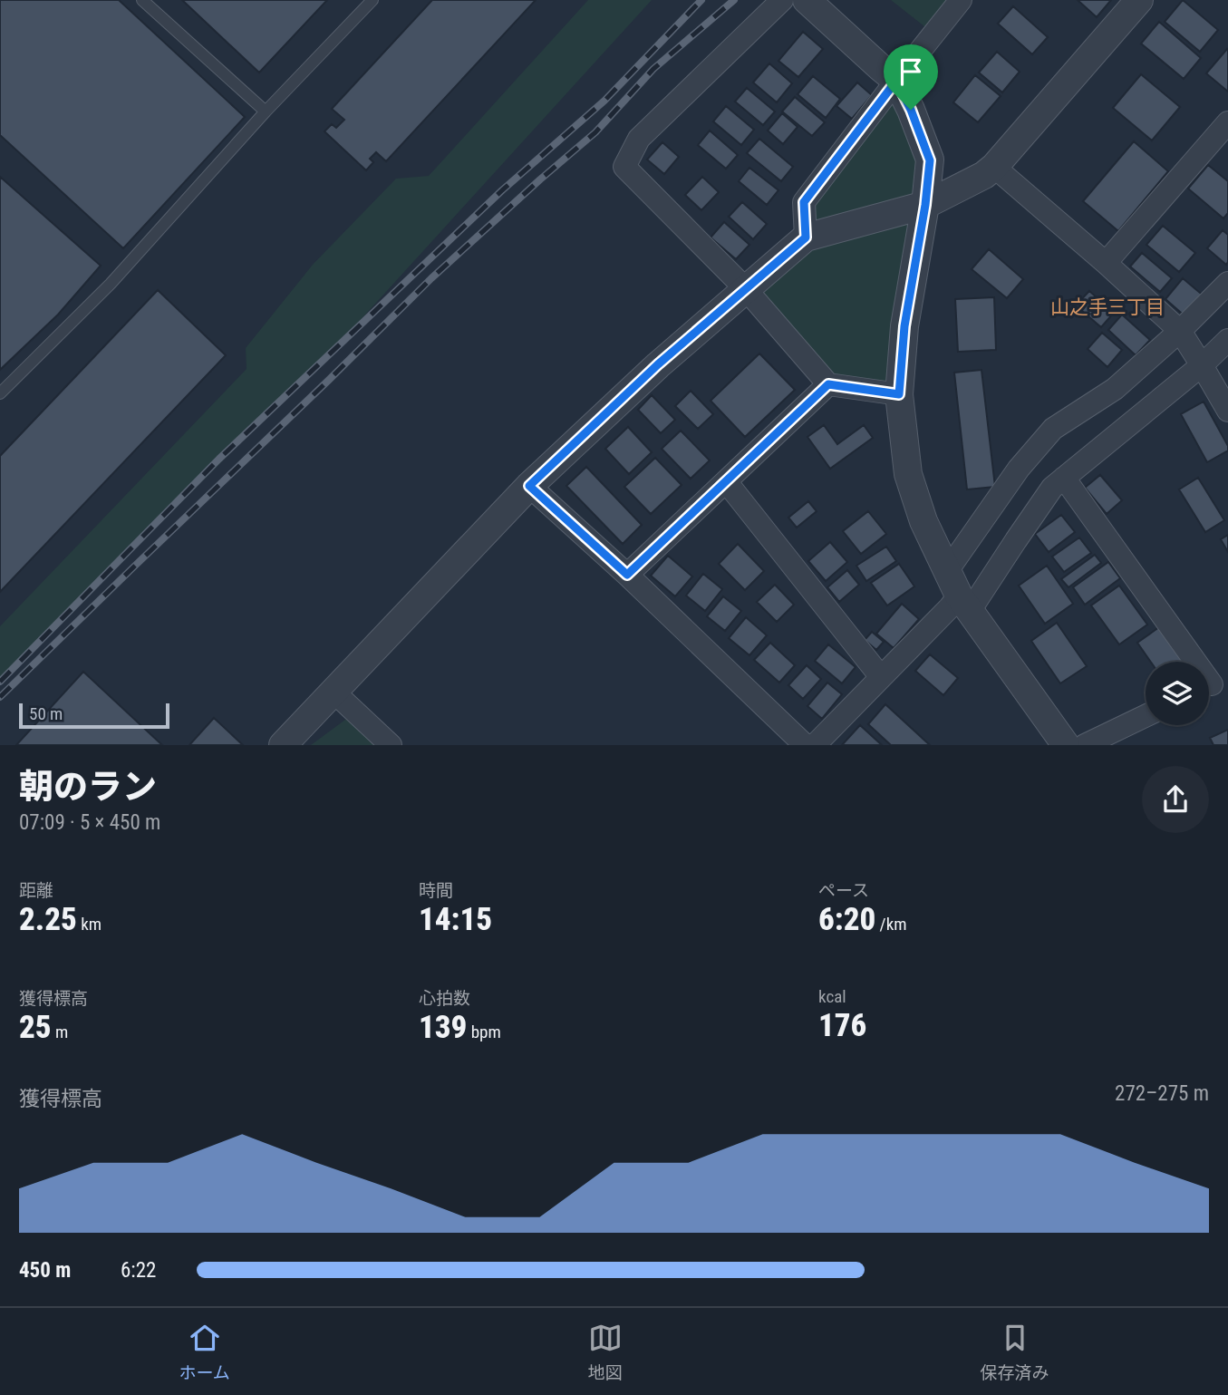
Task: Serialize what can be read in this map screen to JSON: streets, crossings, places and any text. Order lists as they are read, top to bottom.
{
  "districts": ["山之手三丁目"],
  "scale_bar": "50 m",
  "page": {
    "scale": "50 m",
    "heading": ["朝のラン", "07:09 · 5 × 450 m"],
    "stats": [
      ["距離", "2.25 km"],
      ["時間", "14:15"],
      ["ペース", "6:20 /km"],
      ["獲得標高", "25 m"],
      ["心拍数", "139 bpm"],
      ["kcal", "176"]
    ],
    "chart": ["獲得標高", "272–275 m"],
    "list": [
      {
        "name": "450 m",
        "note": "6:22"
      }
    ],
    "tabs": ["ホーム", "地図", "保存済み"]
  }
}
